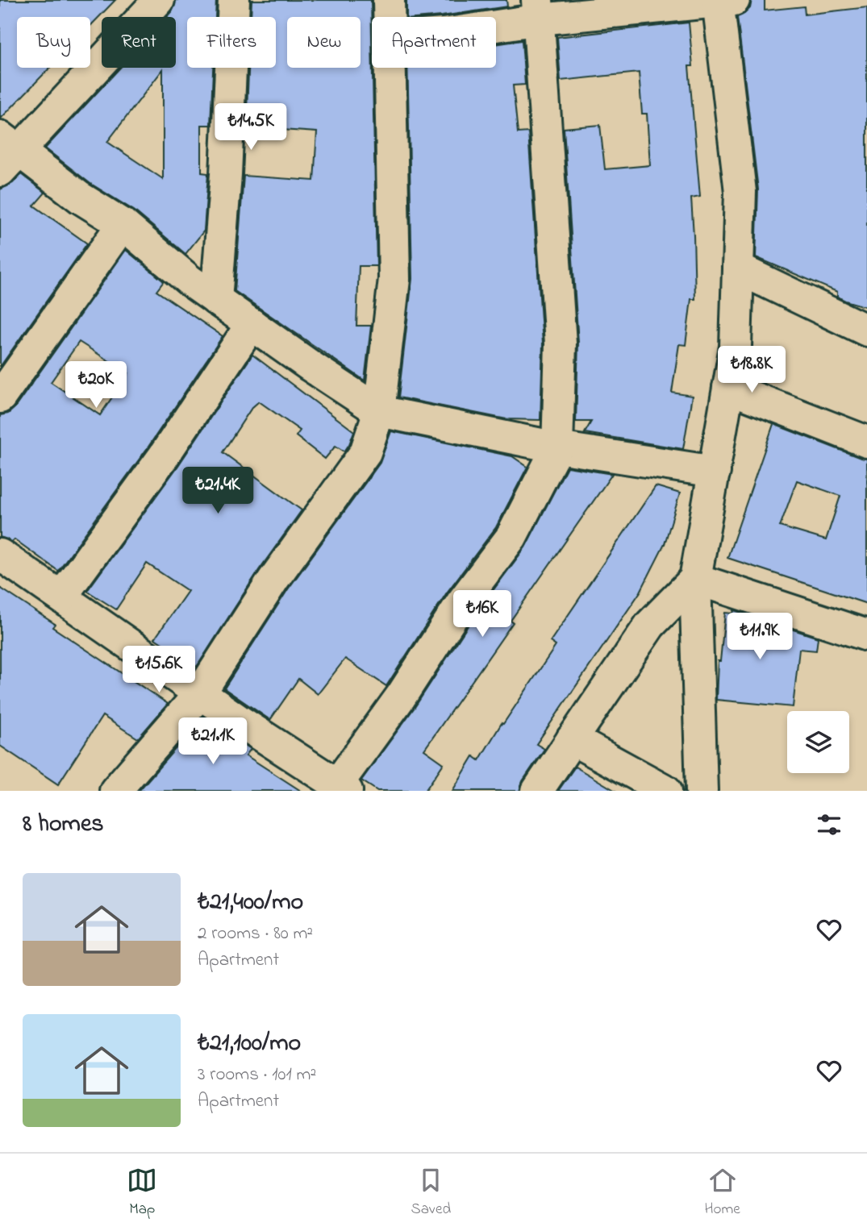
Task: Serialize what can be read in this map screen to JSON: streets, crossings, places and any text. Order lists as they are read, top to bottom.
{
  "page": {
    "chip": [
      "Buy",
      "Rent",
      "Filters",
      "New",
      "Apartment"
    ],
    "price": [
      "₺14.5K",
      "₺18.8K",
      "₺20K",
      "₺21.4K",
      "₺16K",
      "₺11.9K",
      "₺15.6K",
      "₺21.1K"
    ],
    "heading": "8 homes",
    "list": [
      {
        "name": "₺21,400/mo",
        "note": "2 rooms · 80 m² · Apartment"
      },
      {
        "name": "₺21,100/mo",
        "note": "3 rooms · 101 m² · Apartment"
      }
    ],
    "tabs": ["Map", "Saved", "Home"]
  }
}
